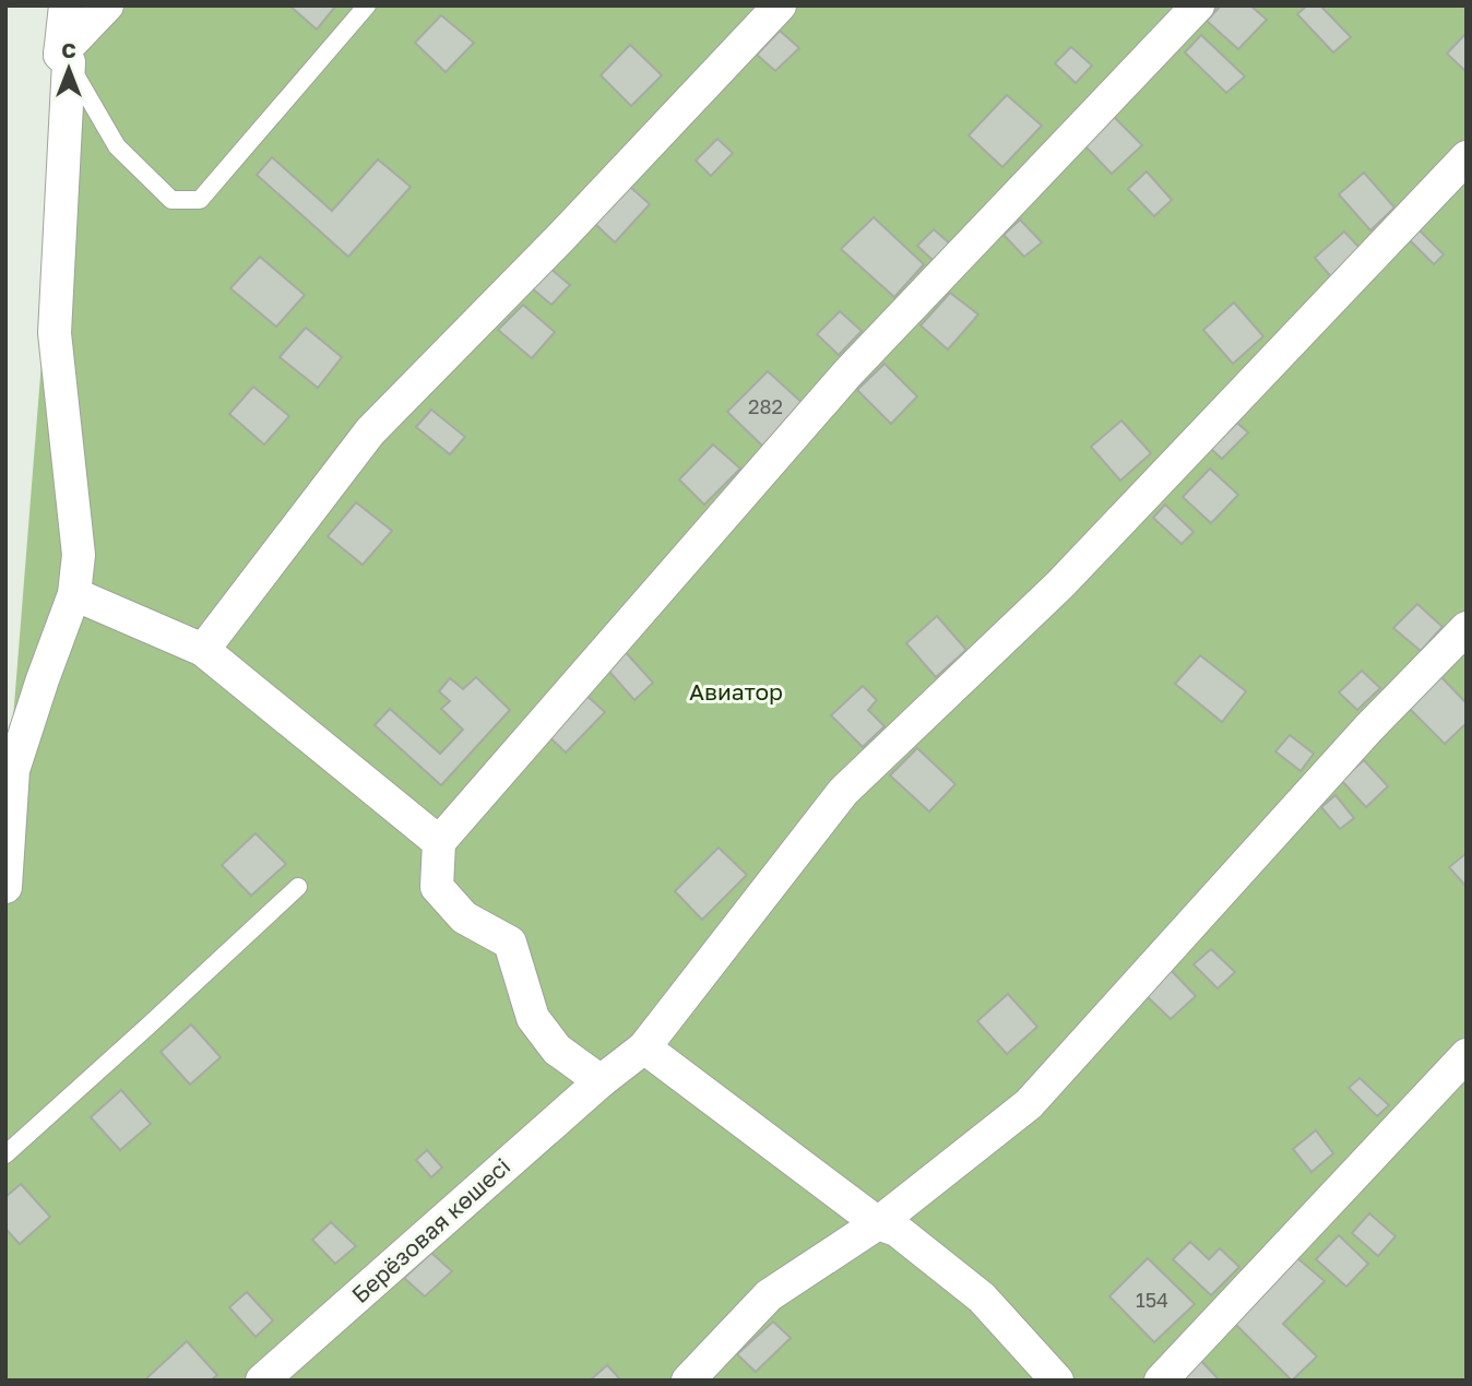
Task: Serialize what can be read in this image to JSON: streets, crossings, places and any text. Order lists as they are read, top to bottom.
{
  "streets": {
    "street": ["Берёзовая көшесі"]
  },
  "parks": ["Авиатор"],
  "house_numbers": ["282", "154"],
  "north": "top"
}
